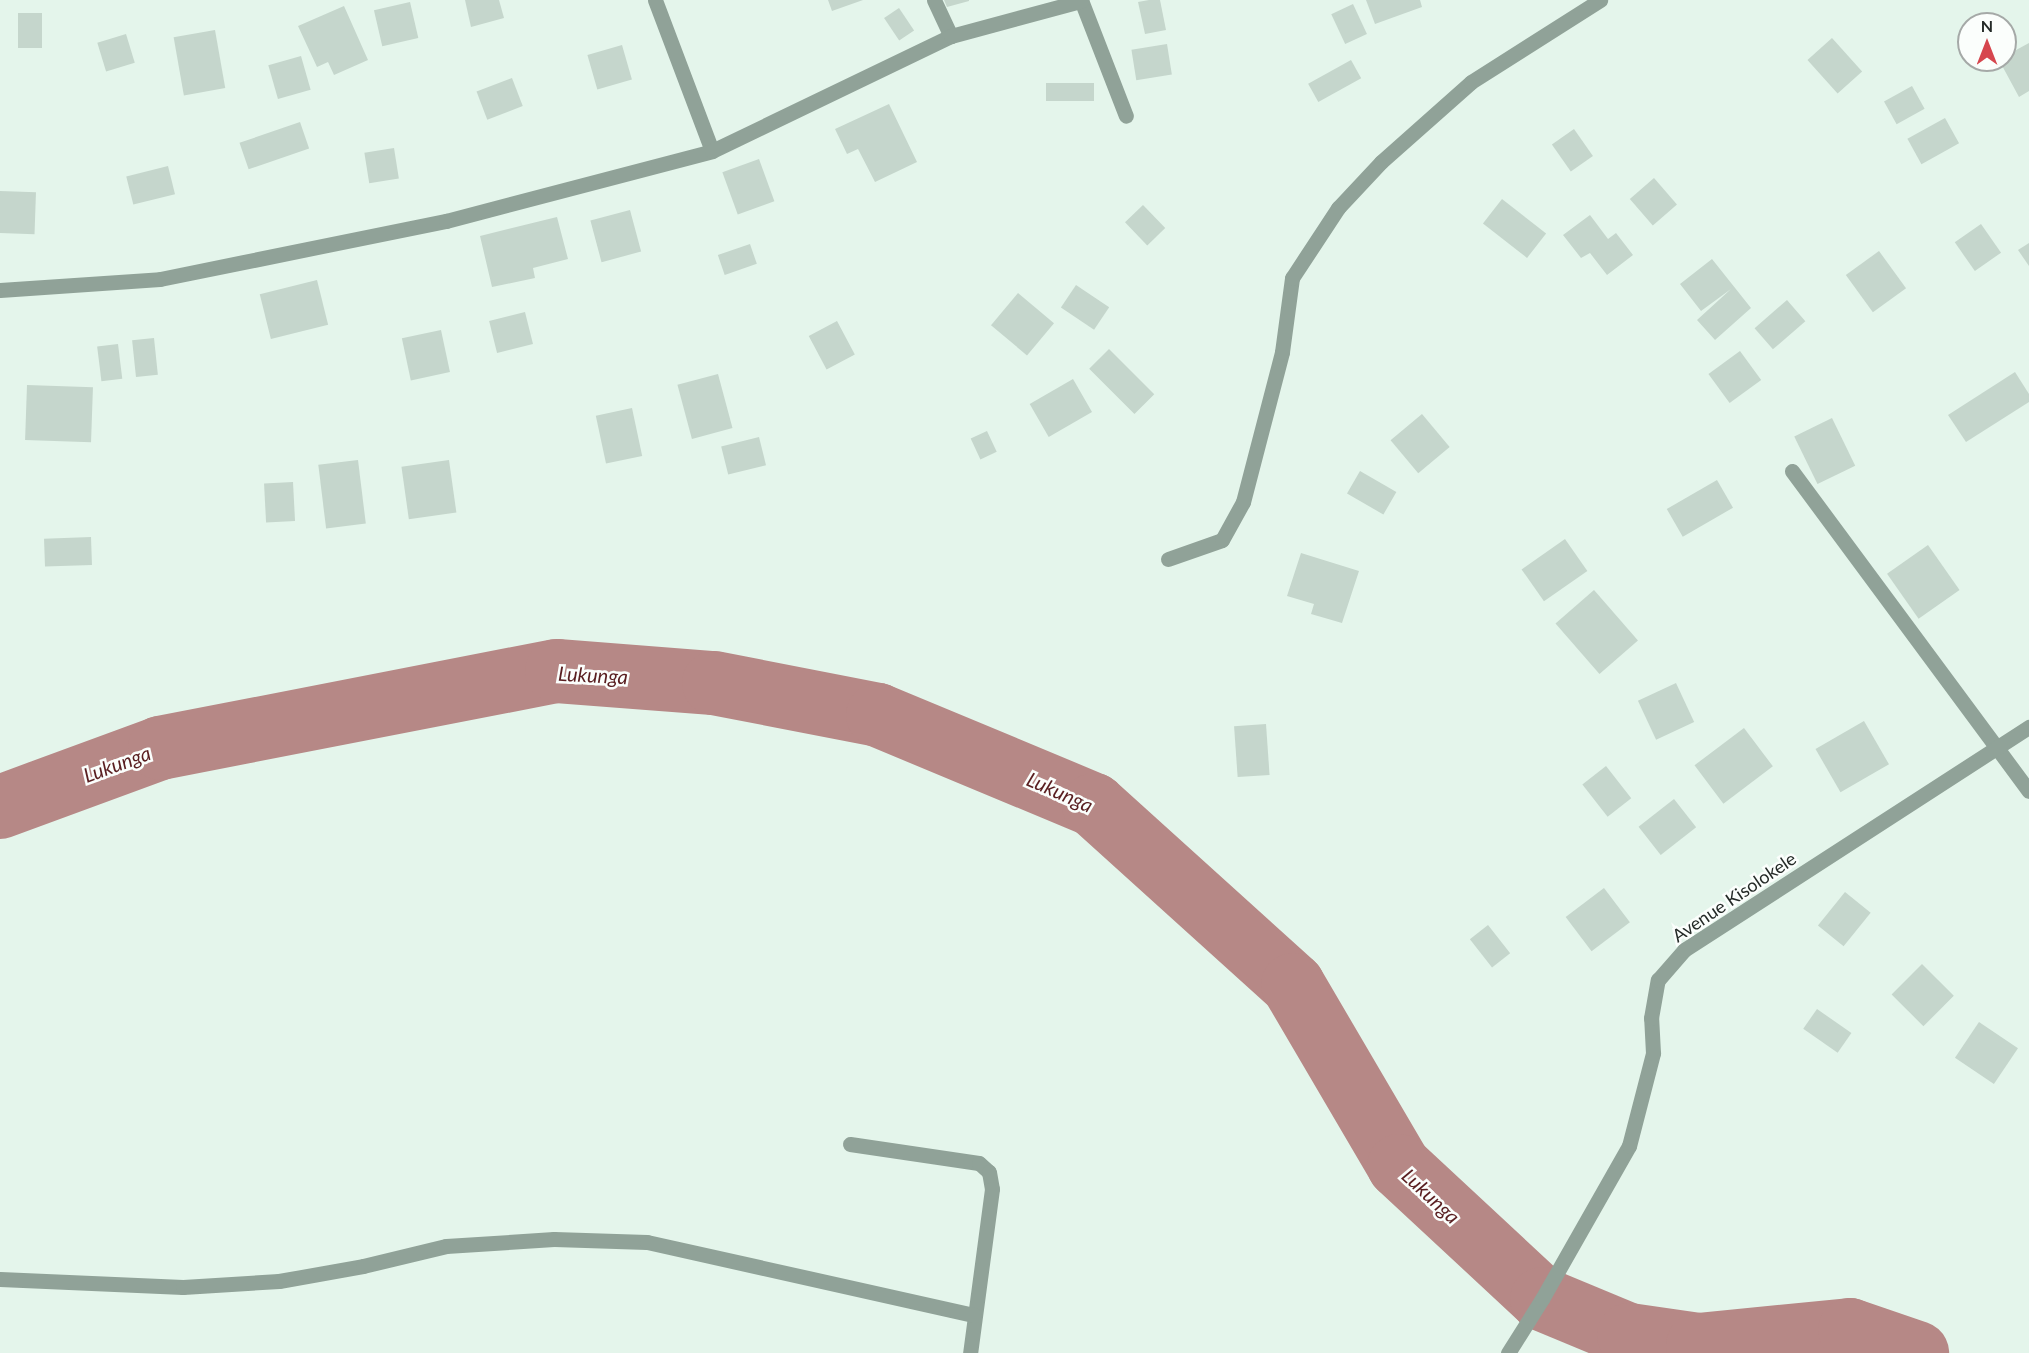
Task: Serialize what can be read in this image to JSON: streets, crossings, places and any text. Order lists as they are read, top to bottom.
{
  "streets": {
    "street": ["Avenue Kisolokele"]
  },
  "water": ["Lukunga"],
  "north": "top"
}
